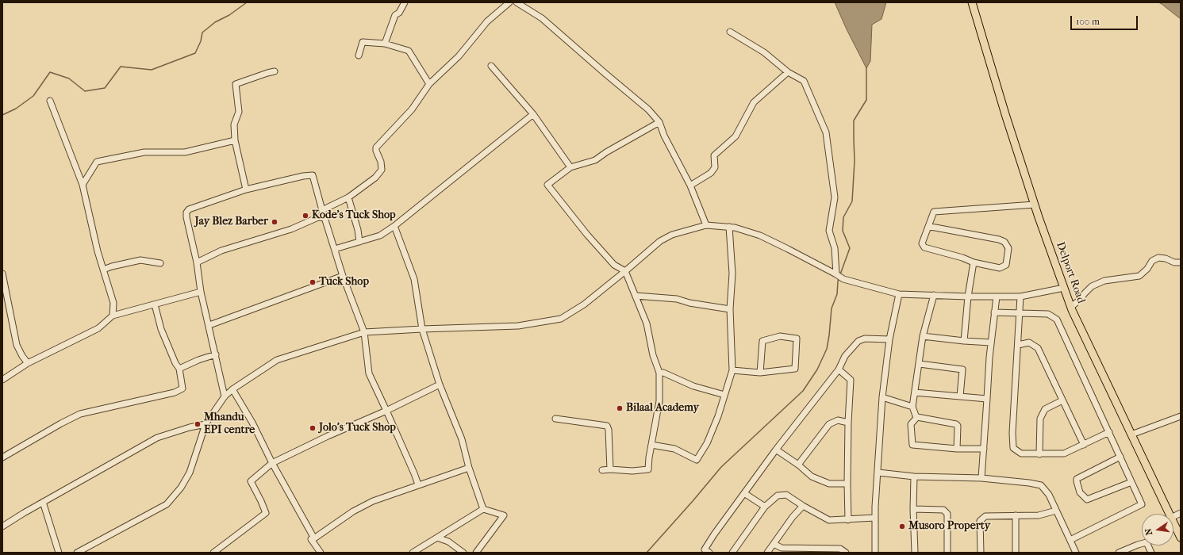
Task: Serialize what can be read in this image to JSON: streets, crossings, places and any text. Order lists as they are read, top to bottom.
{
  "streets": {
    "main road": ["Delport Road"]
  },
  "places": [
    "Kode's Tuck Shop",
    "Jay Blez Barber",
    "Tuck Shop",
    "Bilaal Academy",
    "Mhandu EPI centre",
    "Jolo's Tuck Shop",
    "Musoro Property"
  ],
  "scale_bar": "100 m",
  "north": "left"
}
